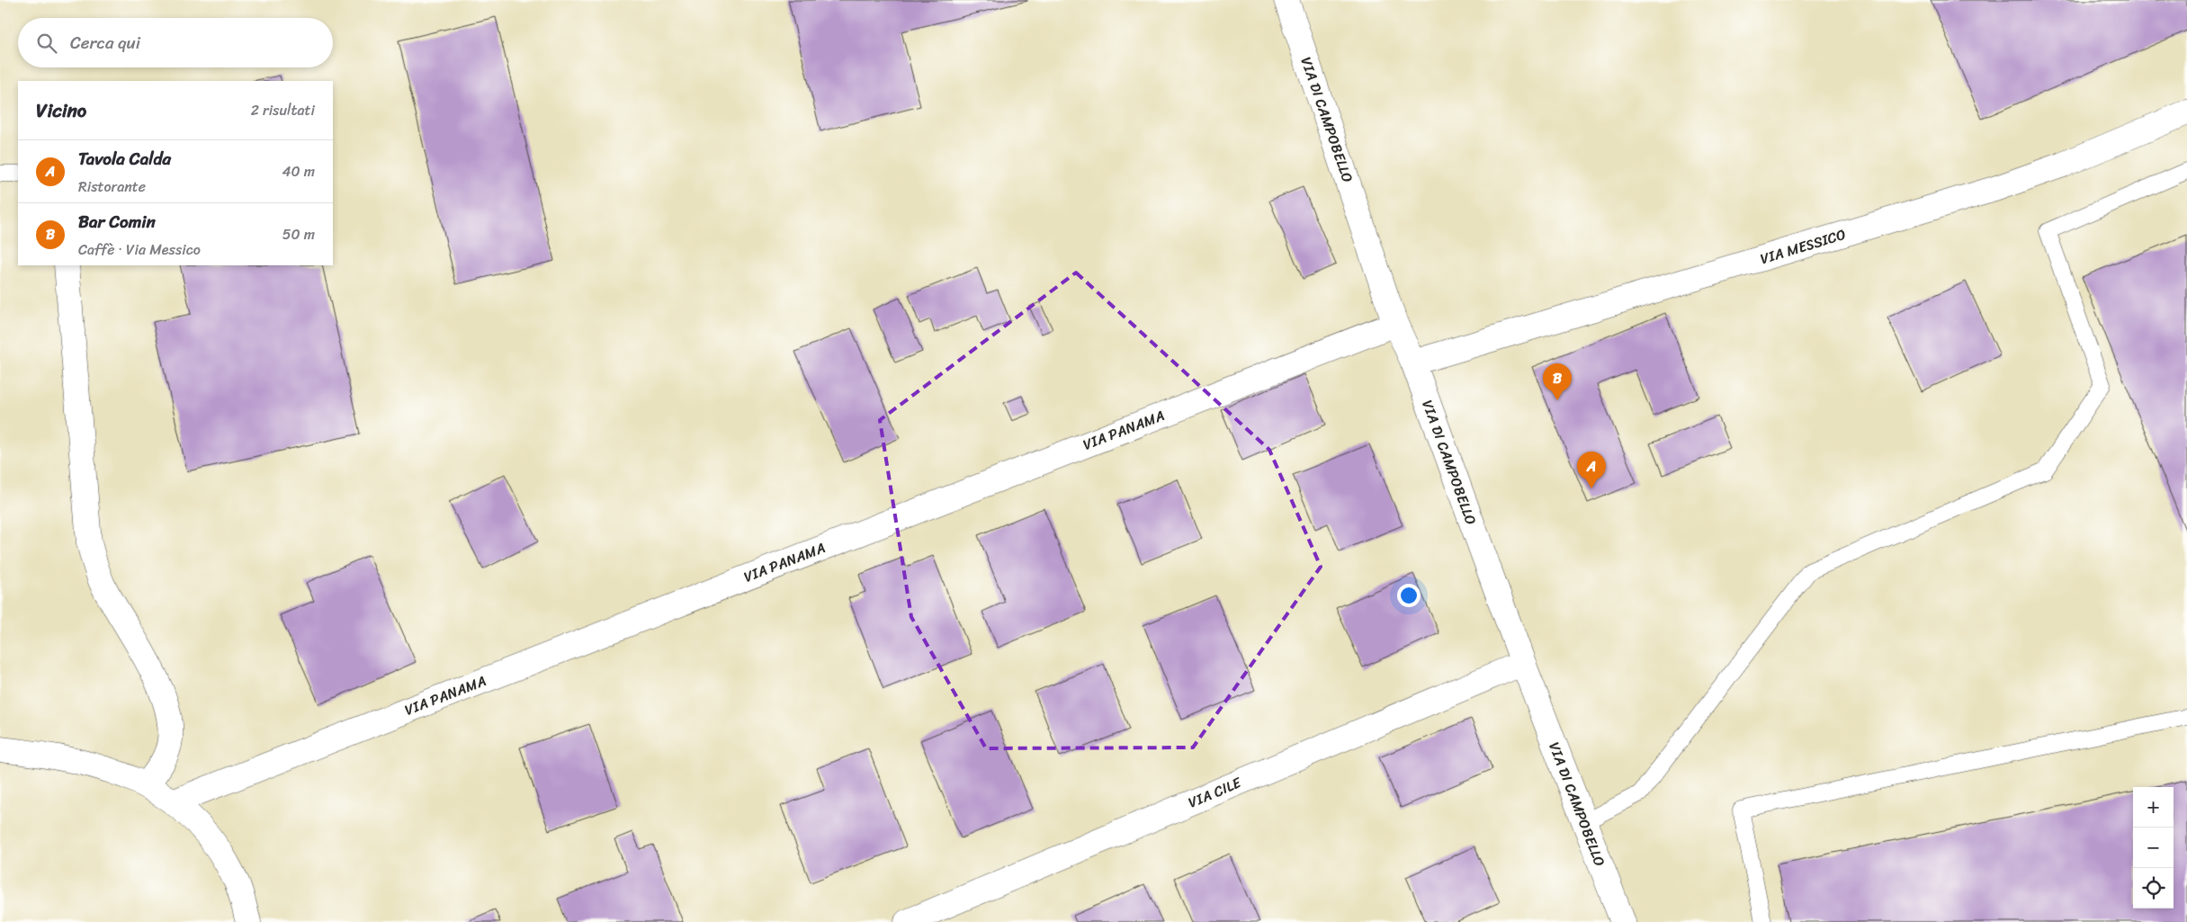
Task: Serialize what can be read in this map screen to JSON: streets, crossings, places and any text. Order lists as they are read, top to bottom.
{
  "streets": {
    "street": [
      "VIA DI CAMPOBELLO",
      "VIA MESSICO",
      "VIA PANAMA",
      "VIA CILE"
    ]
  },
  "crossings": [
    ["VIA DI CAMPOBELLO", "VIA MESSICO"],
    ["VIA DI CAMPOBELLO", "VIA PANAMA"],
    ["VIA DI CAMPOBELLO", "VIA CILE"]
  ],
  "page": {
    "search": "Cerca qui",
    "heading": ["Vicino", "2 risultati"],
    "list": [
      {
        "mark": "A",
        "name": "Tavola Calda",
        "note": "Ristorante",
        "value": "40 m"
      },
      {
        "mark": "B",
        "name": "Bar Comin",
        "note": "Caffè · Via Messico",
        "value": "50 m"
      }
    ],
    "pins": ["B", "A"],
    "map_buttons": ["+", "−"]
  }
}
